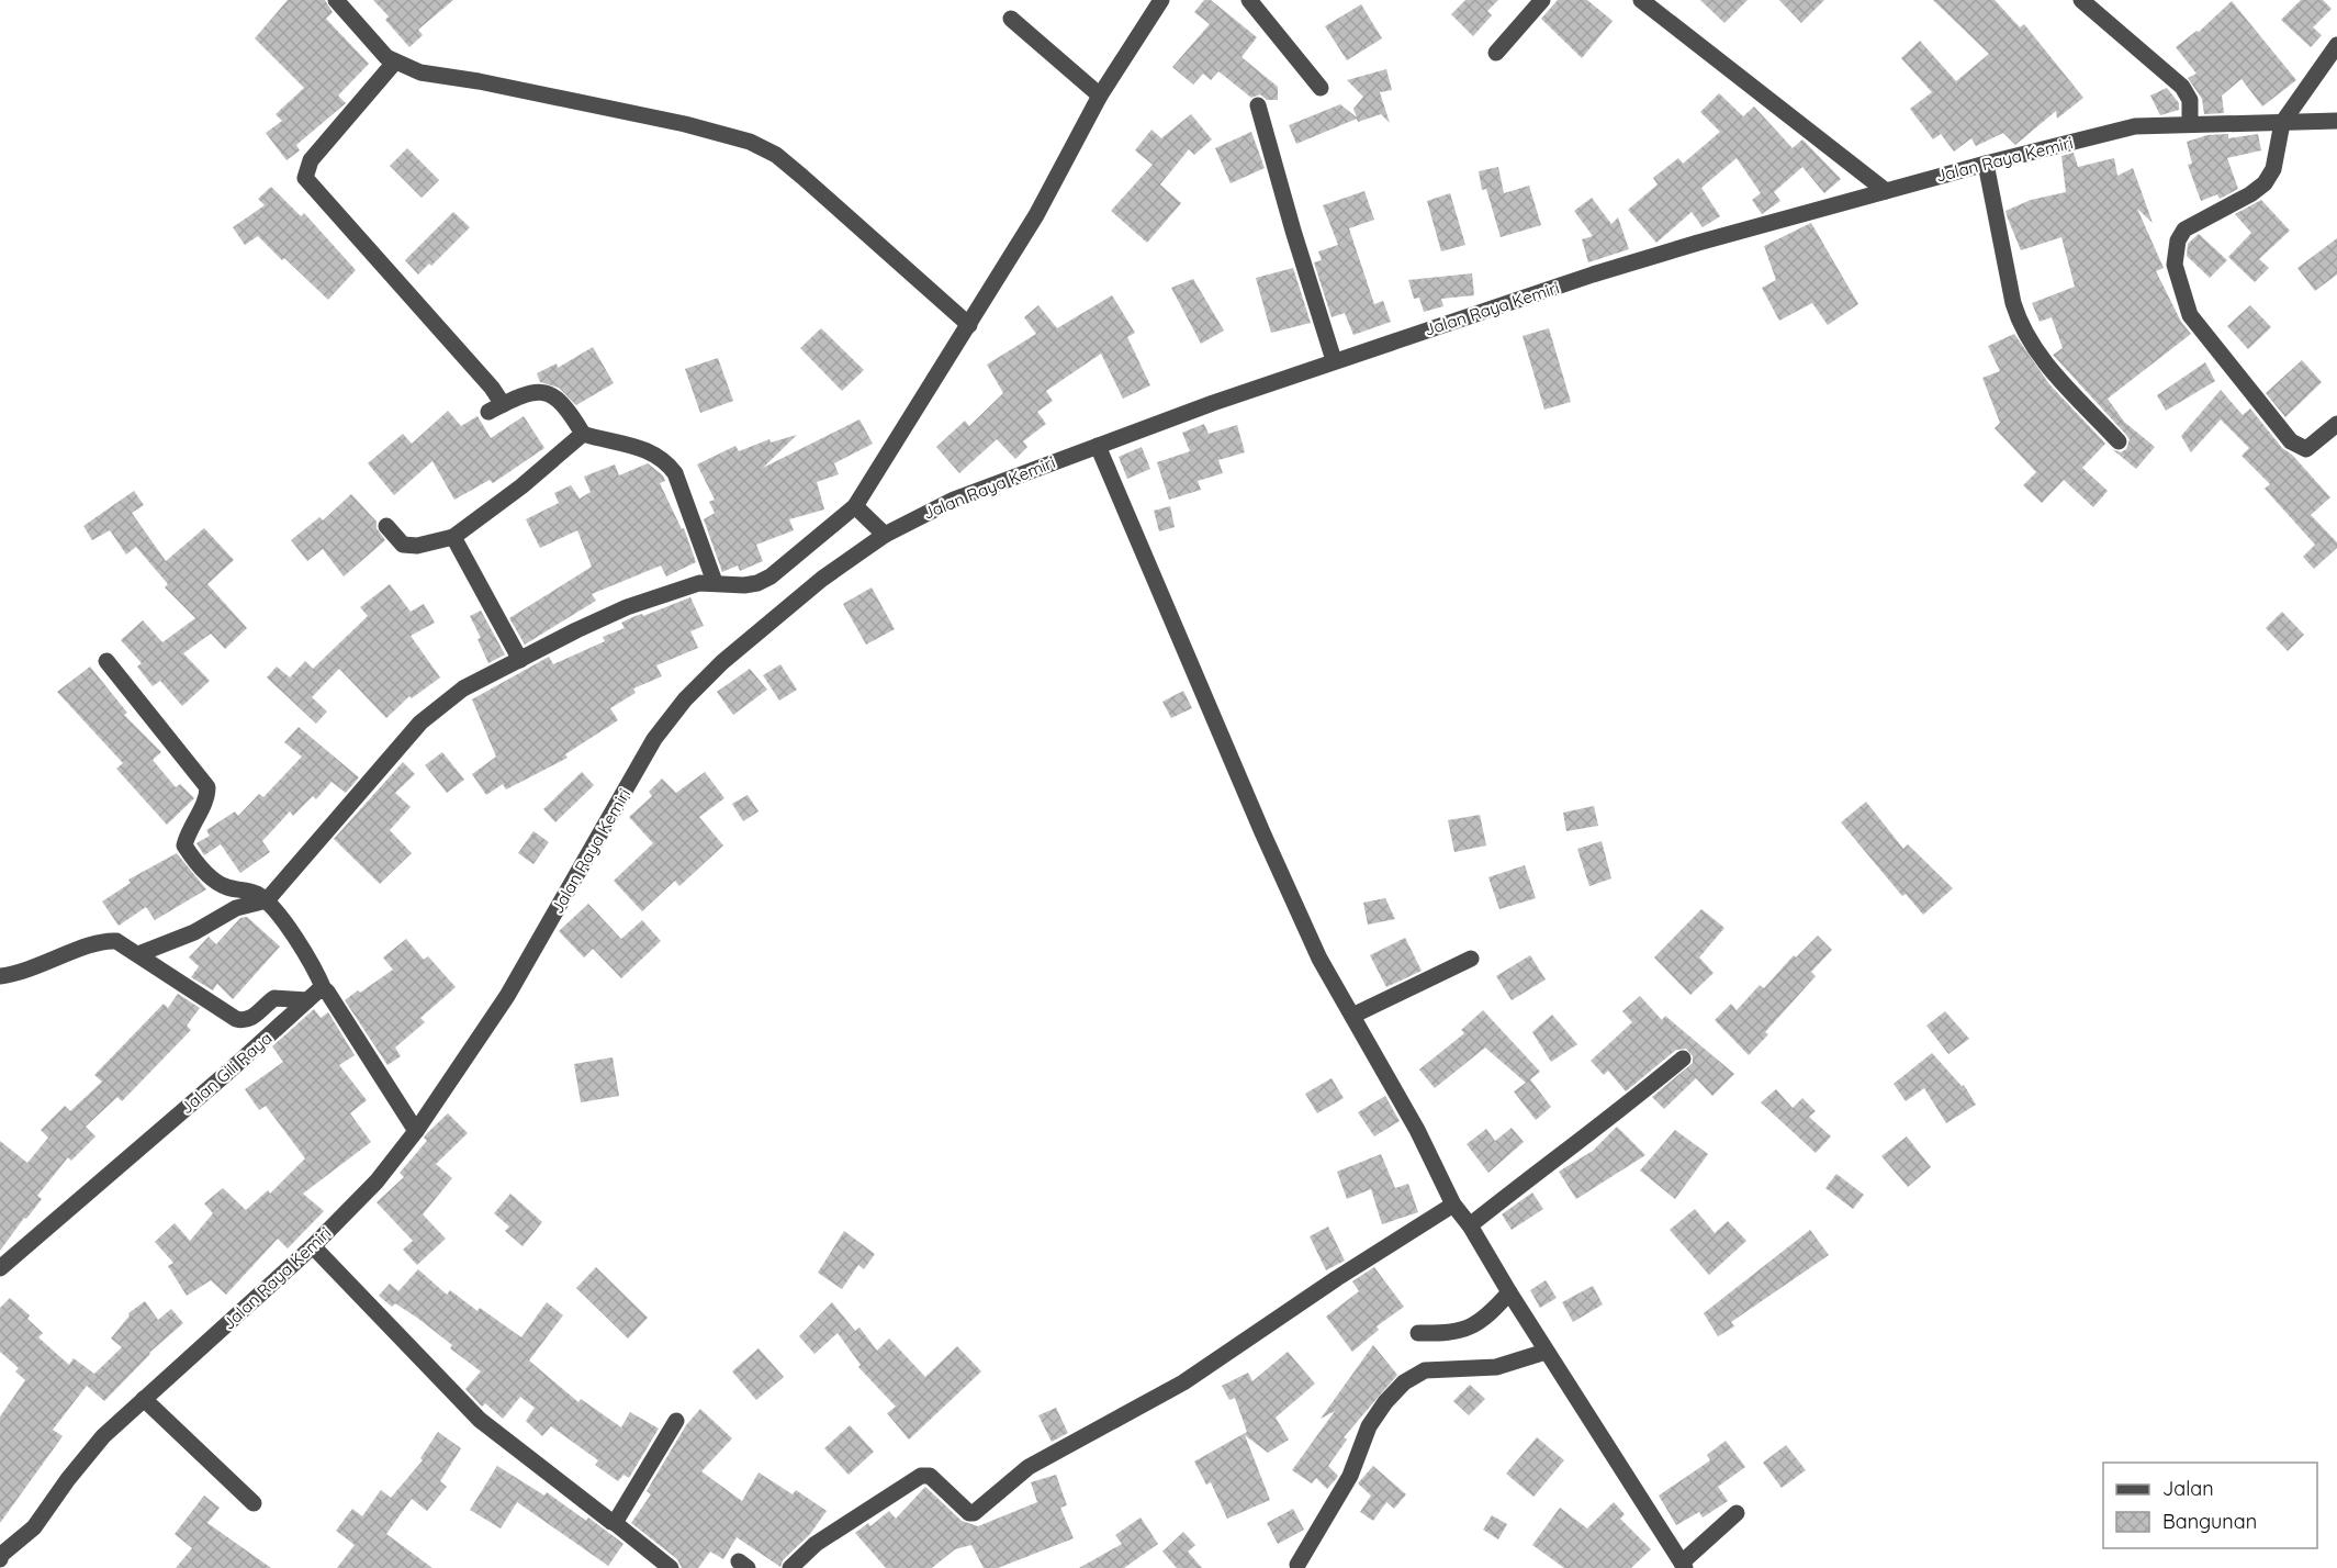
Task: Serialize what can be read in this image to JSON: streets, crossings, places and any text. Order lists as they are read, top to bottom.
{
  "streets": {
    "street": ["Jalan Raya Kemiri", "Jalan Gili Raya"]
  },
  "legend": ["Jalan", "Bangunan"]
}
